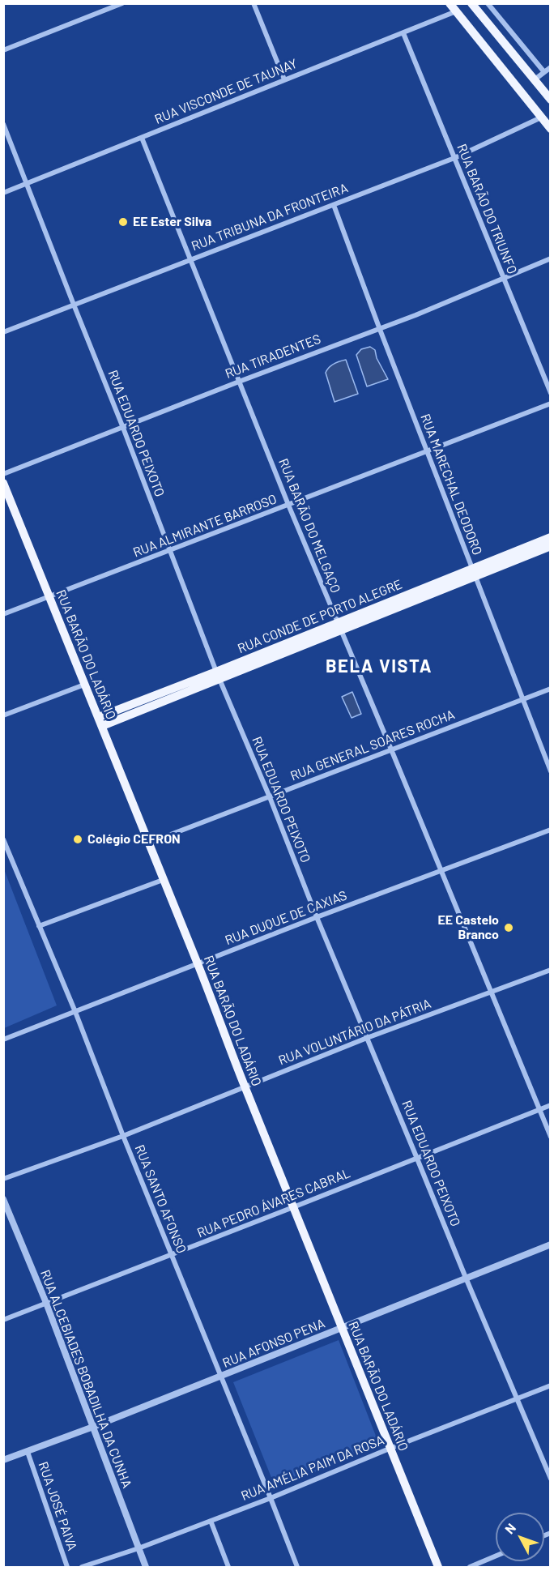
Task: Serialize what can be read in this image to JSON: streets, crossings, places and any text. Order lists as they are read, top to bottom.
{
  "streets": {
    "main road": ["RUA CONDE DE PORTO ALEGRE", "RUA BARÃO DO LADÁRIO"],
    "street": [
      "RUA VISCONDE DE TAUNAY",
      "RUA BARÃO DO TRIUNFO",
      "RUA TRIBUNA DA FRONTEIRA",
      "RUA TIRADENTES",
      "RUA EDUARDO PEIXOTO",
      "RUA MARECHAL DEODORO",
      "RUA ALMIRANTE BARROSO",
      "RUA BARÃO DO MELGAÇO",
      "RUA GENERAL SOARES ROCHA",
      "RUA DUQUE DE CAXIAS",
      "RUA VOLUNTÁRIO DA PÁTRIA",
      "RUA SANTO AFONSO",
      "RUA PEDRO ÁVARES CABRAL",
      "RUA AFONSO PENA",
      "RUA ALCEBIADES BOBADILHA DA CUNHA",
      "RUA AMÉLIA PAIM DA ROSA",
      "RUA JOSÉ PAIVA"
    ]
  },
  "crossings": [
    ["RUA VISCONDE DE TAUNAY", "RUA BARÃO DO TRIUNFO"],
    ["RUA VISCONDE DE TAUNAY", "RUA EDUARDO PEIXOTO"],
    ["RUA VISCONDE DE TAUNAY", "RUA BARÃO DO MELGAÇO"],
    ["RUA BARÃO DO TRIUNFO", "RUA TRIBUNA DA FRONTEIRA"],
    ["RUA BARÃO DO TRIUNFO", "RUA TIRADENTES"],
    ["RUA TRIBUNA DA FRONTEIRA", "RUA EDUARDO PEIXOTO"],
    ["RUA TRIBUNA DA FRONTEIRA", "RUA MARECHAL DEODORO"],
    ["RUA TRIBUNA DA FRONTEIRA", "RUA BARÃO DO MELGAÇO"],
    ["RUA TIRADENTES", "RUA EDUARDO PEIXOTO"],
    ["RUA TIRADENTES", "RUA MARECHAL DEODORO"],
    ["RUA TIRADENTES", "RUA BARÃO DO MELGAÇO"],
    ["RUA EDUARDO PEIXOTO", "RUA ALMIRANTE BARROSO"],
    ["RUA EDUARDO PEIXOTO", "RUA CONDE DE PORTO ALEGRE"],
    ["RUA EDUARDO PEIXOTO", "RUA GENERAL SOARES ROCHA"],
    ["RUA EDUARDO PEIXOTO", "RUA DUQUE DE CAXIAS"],
    ["RUA EDUARDO PEIXOTO", "RUA VOLUNTÁRIO DA PÁTRIA"],
    ["RUA EDUARDO PEIXOTO", "RUA PEDRO ÁVARES CABRAL"],
    ["RUA EDUARDO PEIXOTO", "RUA AFONSO PENA"],
    ["RUA EDUARDO PEIXOTO", "RUA AMÉLIA PAIM DA ROSA"],
    ["RUA MARECHAL DEODORO", "RUA ALMIRANTE BARROSO"],
    ["RUA MARECHAL DEODORO", "RUA CONDE DE PORTO ALEGRE"],
    ["RUA MARECHAL DEODORO", "RUA GENERAL SOARES ROCHA"],
    ["RUA ALMIRANTE BARROSO", "RUA BARÃO DO MELGAÇO"],
    ["RUA ALMIRANTE BARROSO", "RUA BARÃO DO LADÁRIO"],
    ["RUA BARÃO DO MELGAÇO", "RUA CONDE DE PORTO ALEGRE"],
    ["RUA BARÃO DO MELGAÇO", "RUA GENERAL SOARES ROCHA"],
    ["RUA BARÃO DO MELGAÇO", "RUA DUQUE DE CAXIAS"],
    ["RUA BARÃO DO MELGAÇO", "RUA VOLUNTÁRIO DA PÁTRIA"],
    ["RUA BARÃO DO MELGAÇO", "RUA PEDRO ÁVARES CABRAL"],
    ["RUA CONDE DE PORTO ALEGRE", "RUA BARÃO DO LADÁRIO"],
    ["RUA BARÃO DO LADÁRIO", "RUA GENERAL SOARES ROCHA"],
    ["RUA BARÃO DO LADÁRIO", "RUA DUQUE DE CAXIAS"],
    ["RUA BARÃO DO LADÁRIO", "RUA VOLUNTÁRIO DA PÁTRIA"],
    ["RUA BARÃO DO LADÁRIO", "RUA PEDRO ÁVARES CABRAL"],
    ["RUA BARÃO DO LADÁRIO", "RUA AFONSO PENA"],
    ["RUA BARÃO DO LADÁRIO", "RUA AMÉLIA PAIM DA ROSA"],
    ["RUA DUQUE DE CAXIAS", "RUA SANTO AFONSO"],
    ["RUA VOLUNTÁRIO DA PÁTRIA", "RUA SANTO AFONSO"],
    ["RUA SANTO AFONSO", "RUA PEDRO ÁVARES CABRAL"],
    ["RUA SANTO AFONSO", "RUA AFONSO PENA"],
    ["RUA SANTO AFONSO", "RUA AMÉLIA PAIM DA ROSA"],
    ["RUA PEDRO ÁVARES CABRAL", "RUA ALCEBIADES BOBADILHA DA CUNHA"],
    ["RUA AFONSO PENA", "RUA ALCEBIADES BOBADILHA DA CUNHA"],
    ["RUA AFONSO PENA", "RUA JOSÉ PAIVA"],
    ["RUA ALCEBIADES BOBADILHA DA CUNHA", "RUA AMÉLIA PAIM DA ROSA"]
  ],
  "districts": ["BELA VISTA"],
  "places": ["EE Ester Silva", "Colégio CEFRON", "EE Castelo Branco"],
  "north": "top left"
}
